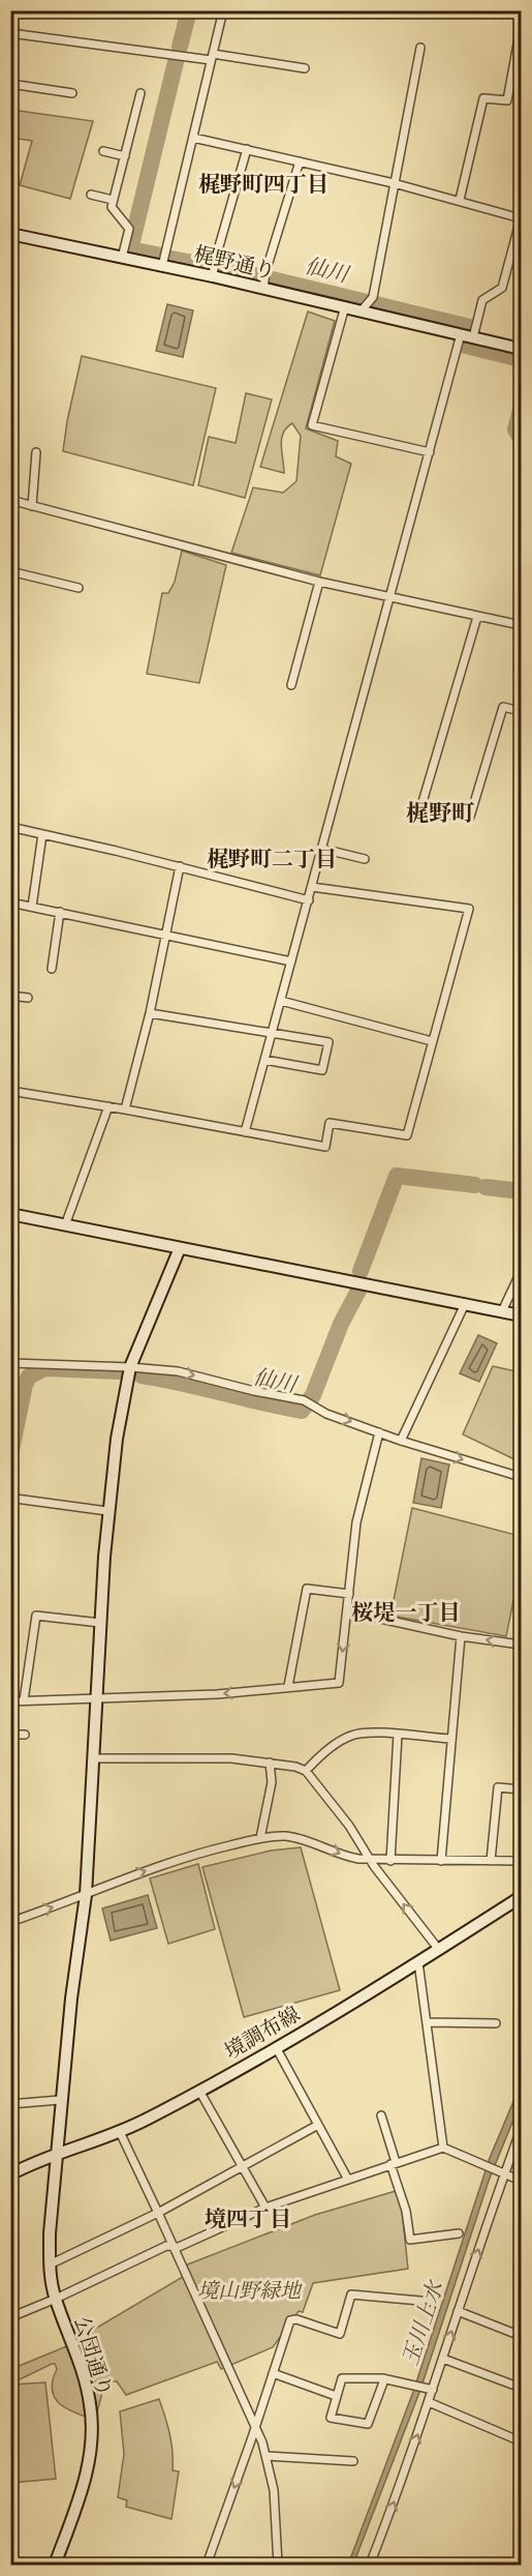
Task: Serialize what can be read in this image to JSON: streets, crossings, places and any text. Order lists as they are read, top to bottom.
{
  "streets": {
    "street": ["梶野通り", "境調布線", "公団通り"]
  },
  "crossings": [
    ["境調布線", "公団通り"]
  ],
  "districts": [
    "梶野町四丁目",
    "梶野町",
    "梶野町二丁目",
    "桜堤一丁目",
    "境四丁目"
  ],
  "water": ["仙川", "玉川上水"],
  "parks": ["境山野緑地"]
}
